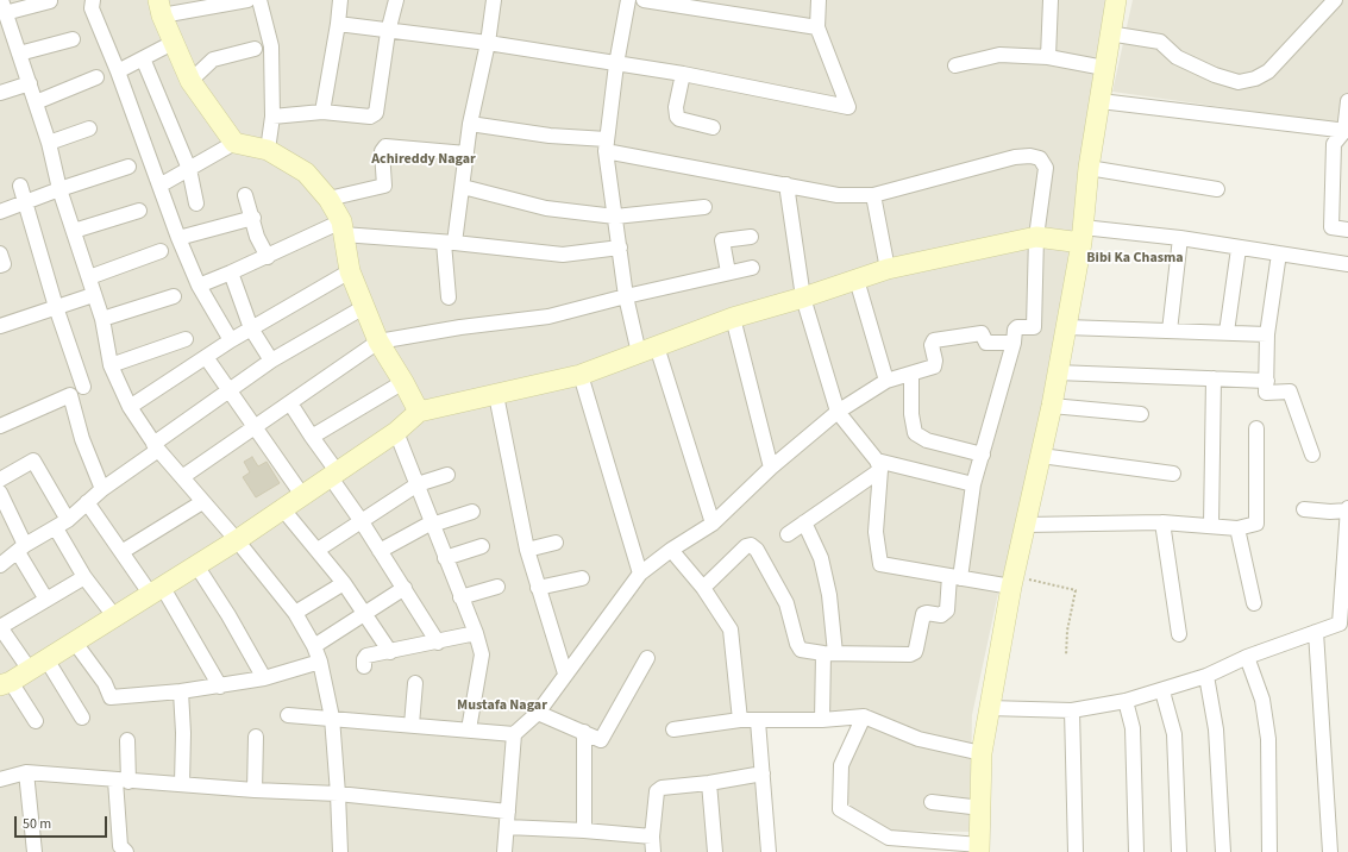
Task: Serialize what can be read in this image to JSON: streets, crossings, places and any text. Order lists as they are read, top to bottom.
{
  "districts": ["Achireddy Nagar", "Bibi Ka Chasma", "Mustafa Nagar"],
  "scale_bar": "50 m"
}
